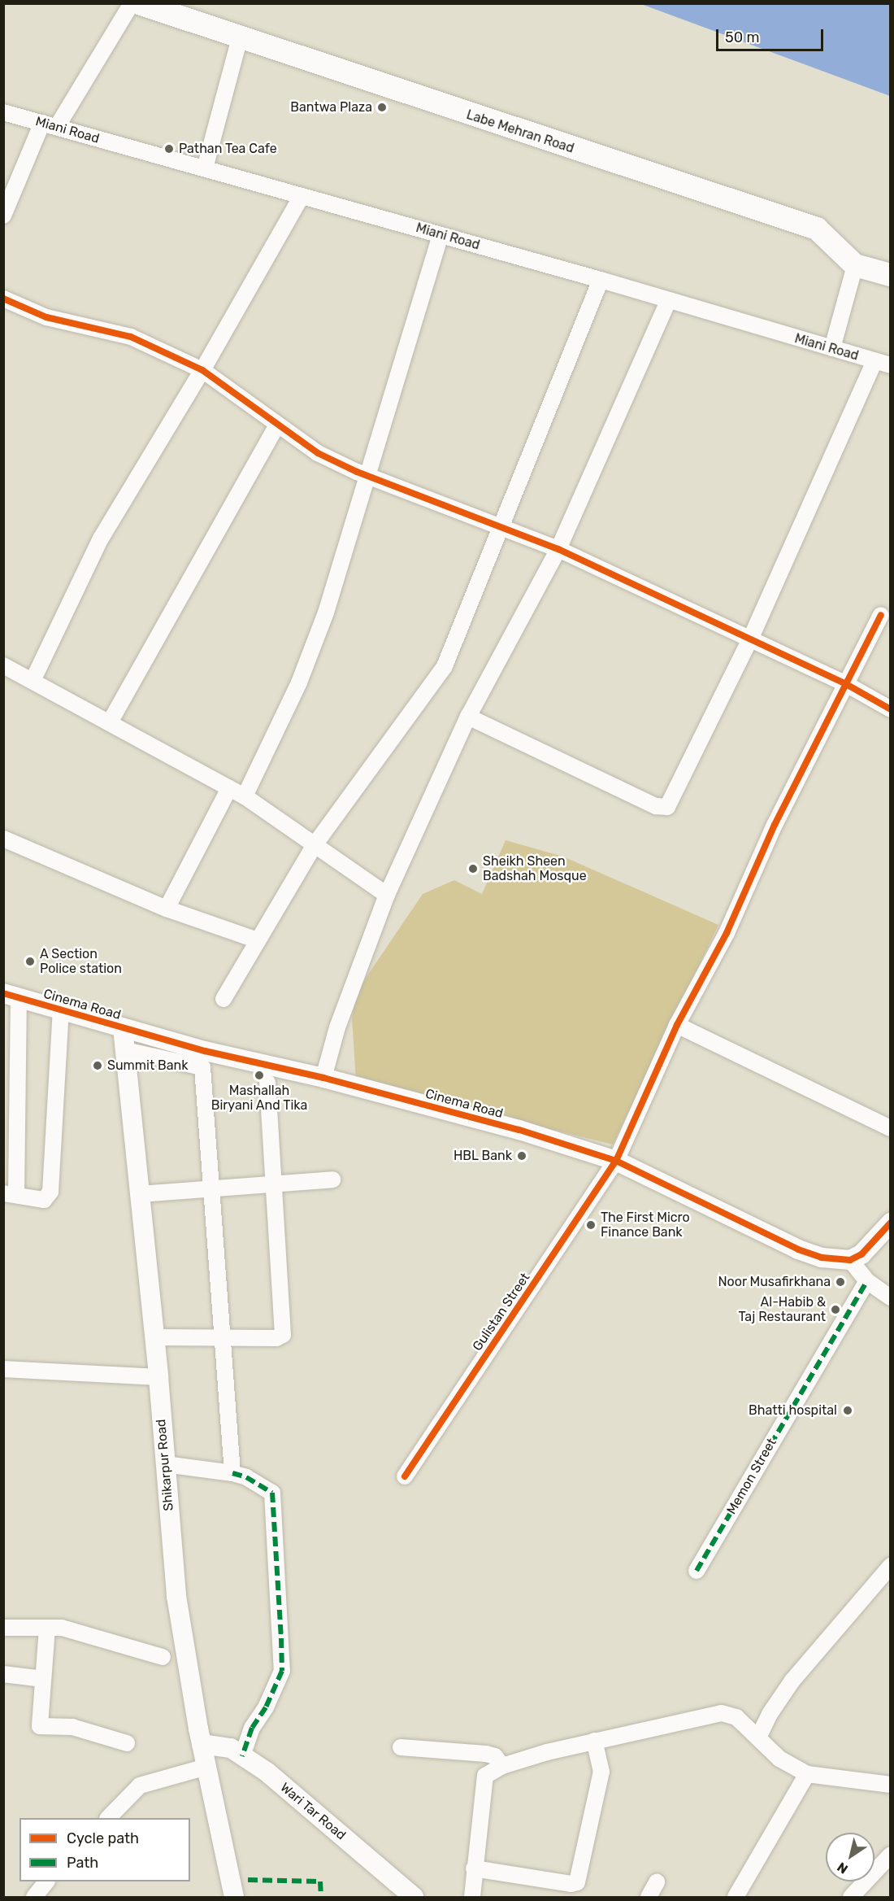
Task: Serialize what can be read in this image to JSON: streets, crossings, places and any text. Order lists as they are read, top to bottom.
{
  "streets": {
    "main road": ["Labe Mehran Road"],
    "street": [
      "Miani Road",
      "Cinema Road",
      "Gulistan Street",
      "Shikarpur Road",
      "Memon Street",
      "Wari Tar Road"
    ]
  },
  "crossings": [
    ["Cinema Road", "Gulistan Street"],
    ["Cinema Road", "Shikarpur Road"],
    ["Shikarpur Road", "Wari Tar Road"]
  ],
  "places": [
    "Bantwa Plaza",
    "Pathan Tea Cafe",
    "Sheikh Sheen Badshah Mosque",
    "A Section Police station",
    "Summit Bank",
    "Mashallah Biryani And Tika",
    "HBL Bank",
    "The First Micro Finance Bank",
    "Noor Musafirkhana",
    "Al-Habib & Taj Restaurant",
    "Bhatti hospital"
  ],
  "legend": ["Cycle path", "Path"],
  "scale_bar": "50 m",
  "north": "bottom left"
}
